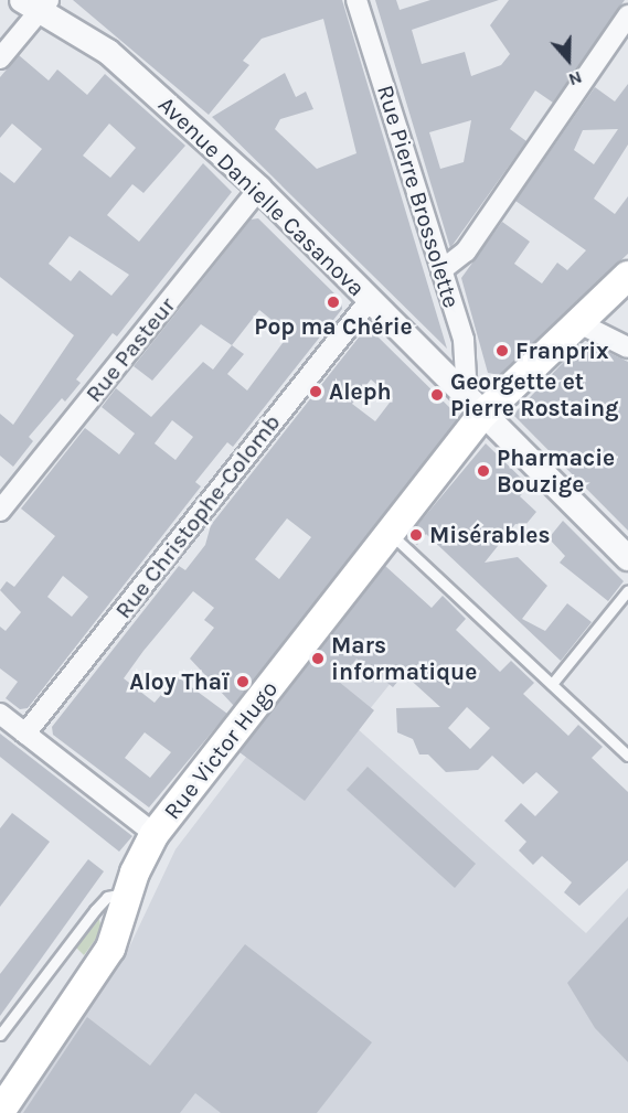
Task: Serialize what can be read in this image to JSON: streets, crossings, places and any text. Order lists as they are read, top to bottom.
{
  "streets": {
    "main road": ["Rue Victor Hugo"],
    "street": [
      "Avenue Danielle Casanova",
      "Rue Pierre Brossolette",
      "Rue Pasteur",
      "Rue Christophe-Colomb"
    ]
  },
  "crossings": [
    ["Avenue Danielle Casanova", "Rue Pierre Brossolette"],
    ["Avenue Danielle Casanova", "Rue Pasteur"],
    ["Avenue Danielle Casanova", "Rue Christophe-Colomb"],
    ["Avenue Danielle Casanova", "Rue Victor Hugo"],
    ["Rue Pierre Brossolette", "Rue Victor Hugo"]
  ],
  "places": [
    "Pop ma Chérie",
    "Franprix",
    "Aleph",
    "Georgette et Pierre Rostaing",
    "Pharmacie Bouzige",
    "Misérables",
    "Mars informatique",
    "Aloy Thaï"
  ],
  "north": "bottom"
}
